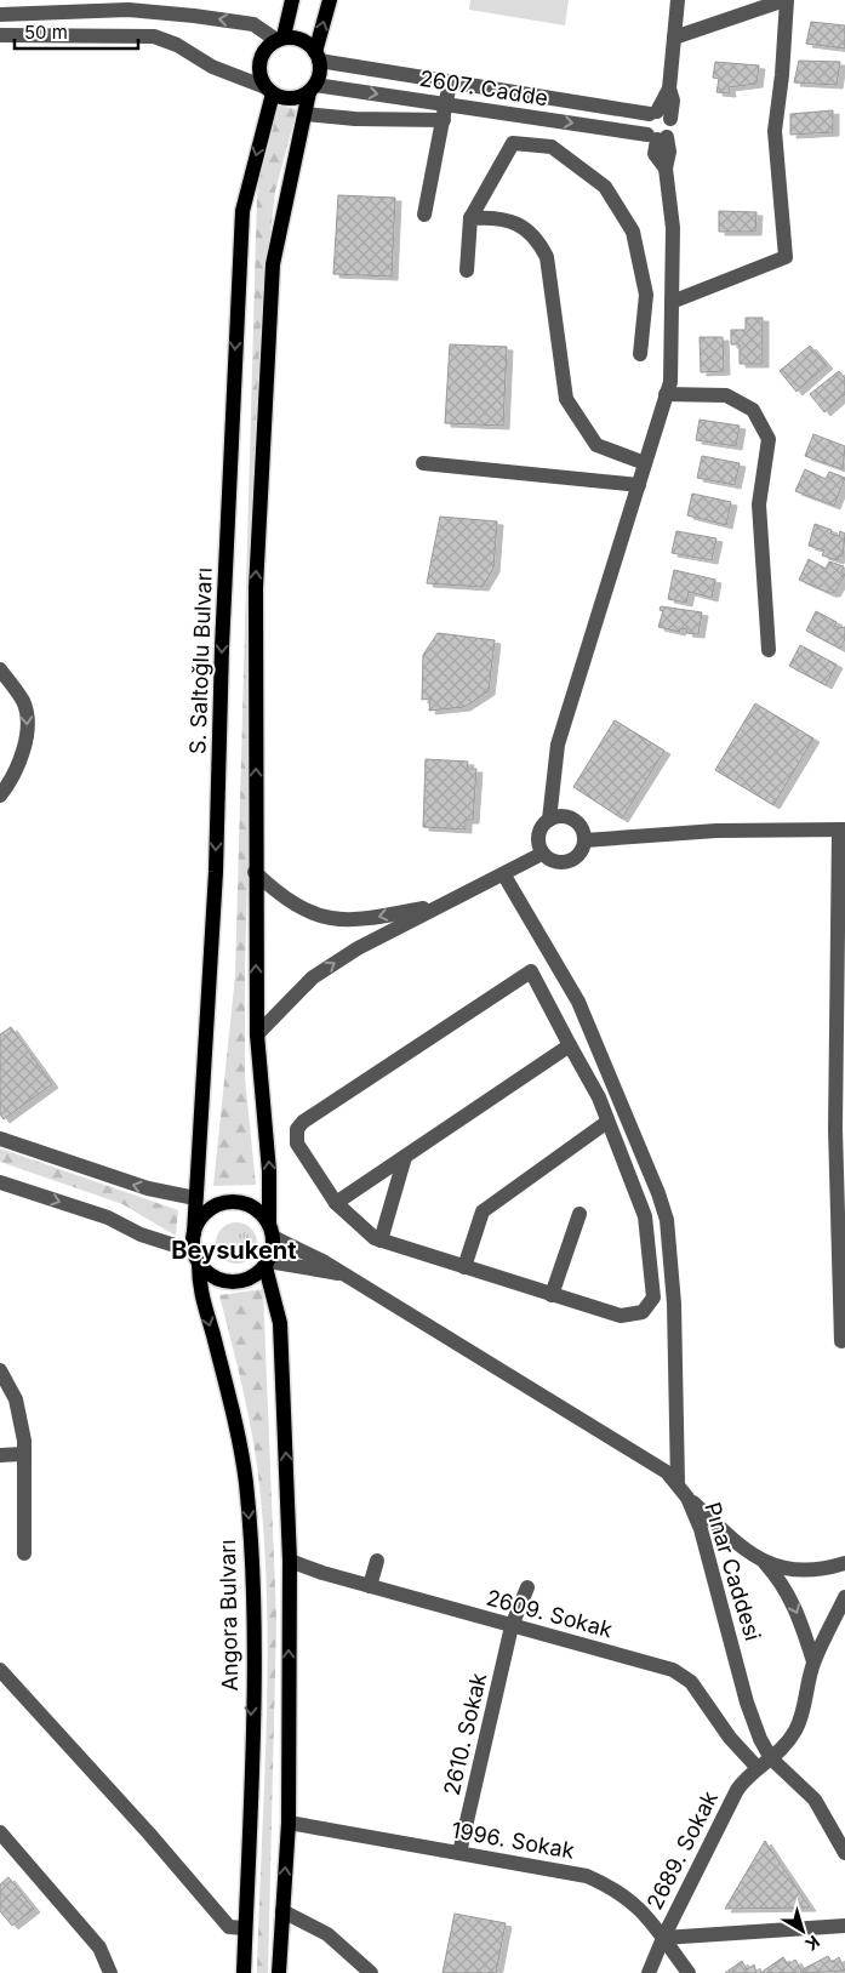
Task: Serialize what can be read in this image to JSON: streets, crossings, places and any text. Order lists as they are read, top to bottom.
{
  "streets": {
    "main road": ["S. Saltoğlu Bulvarı", "Angora Bulvarı"],
    "street": [
      "2607. Cadde",
      "Pınar Caddesi",
      "2609. Sokak",
      "2610. Sokak",
      "1996. Sokak",
      "2689. Sokak"
    ]
  },
  "crossings": [
    ["2607. Cadde", "S. Saltoğlu Bulvarı"],
    ["S. Saltoğlu Bulvarı", "Pınar Caddesi"],
    ["S. Saltoğlu Bulvarı", "Angora Bulvarı"],
    ["Pınar Caddesi", "Angora Bulvarı"],
    ["Pınar Caddesi", "2689. Sokak"],
    ["2609. Sokak", "2610. Sokak"],
    ["2609. Sokak", "2689. Sokak"],
    ["2610. Sokak", "1996. Sokak"],
    ["1996. Sokak", "2689. Sokak"]
  ],
  "districts": ["Beysukent"],
  "scale_bar": "50 m",
  "north": "bottom right"
}
